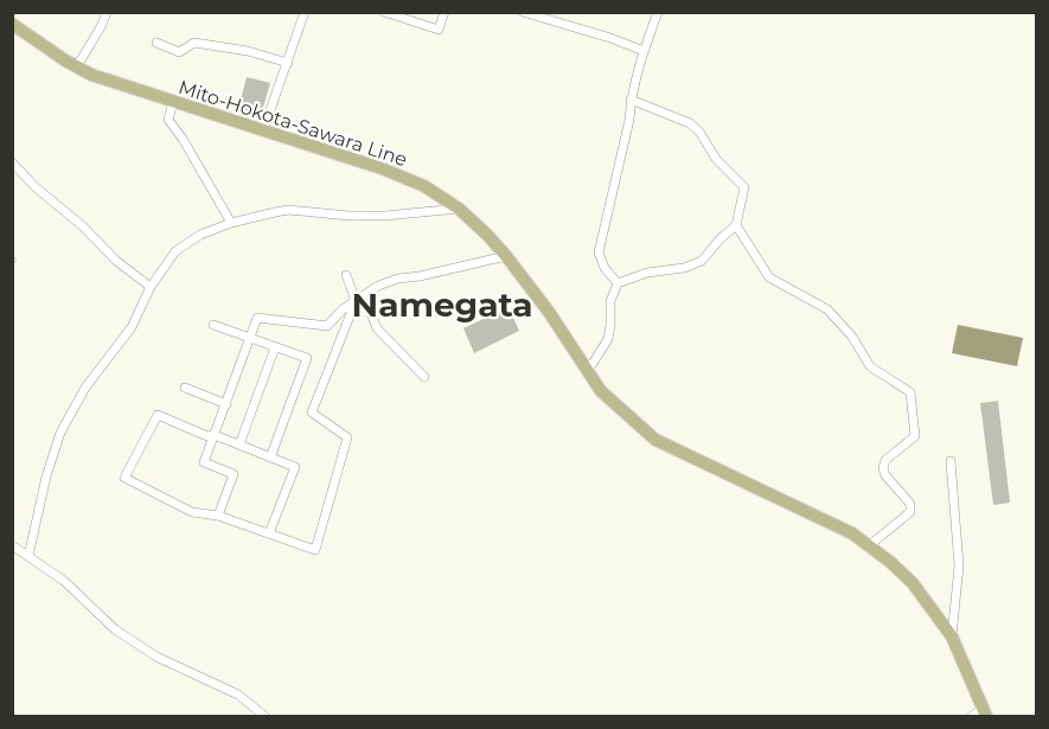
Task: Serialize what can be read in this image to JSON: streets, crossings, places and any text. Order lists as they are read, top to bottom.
{
  "streets": {
    "main road": ["Mito-Hokota-Sawara Line"]
  },
  "districts": ["Namegata"]
}
